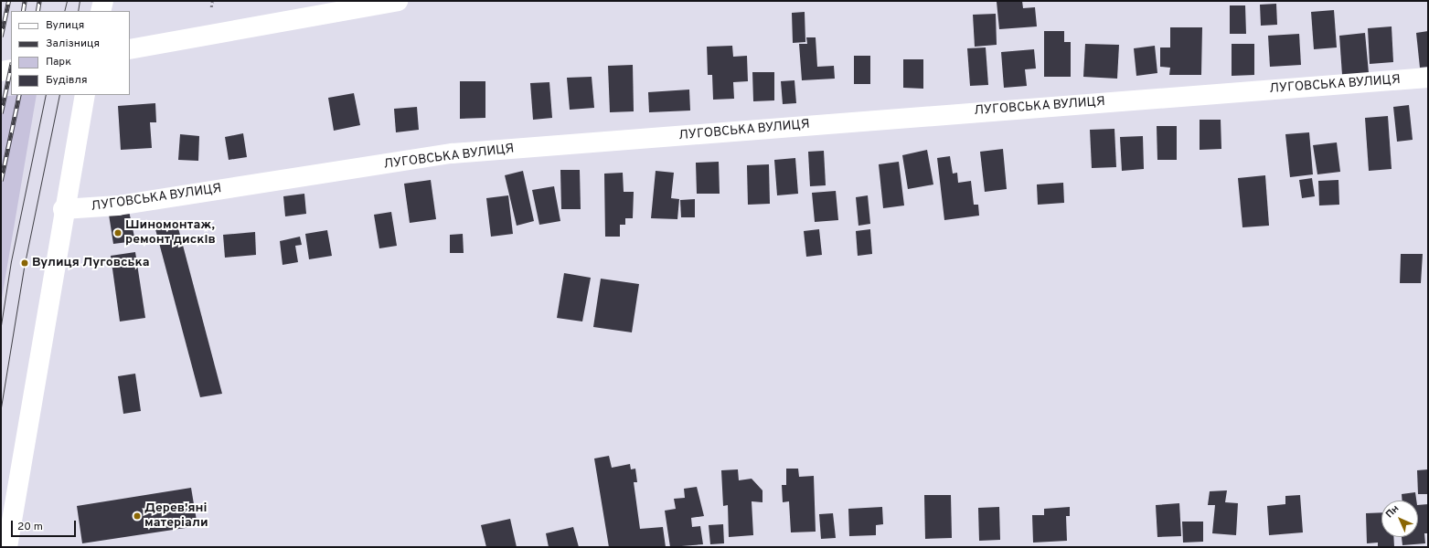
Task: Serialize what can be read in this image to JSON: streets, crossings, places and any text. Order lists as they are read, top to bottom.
{
  "streets": {
    "street": ["ЛУГОВСЬКА ВУЛИЦЯ"]
  },
  "places": ["Шиномонтаж, ремонт дисків", "Вулиця Луговська", "Дерев'янi матерiали"],
  "legend": [
    "Вулиця",
    "Залізниця",
    "Парк",
    "Будівля"
  ],
  "scale_bar": "20 m",
  "north": "top left"
}
